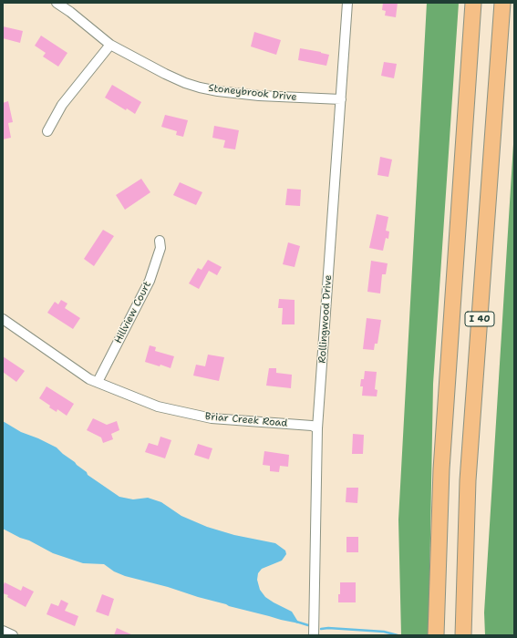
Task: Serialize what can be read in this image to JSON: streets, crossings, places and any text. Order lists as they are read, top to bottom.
{
  "streets": {
    "highway": ["I 40"],
    "street": [
      "Stoneybrook Drive",
      "Hillview Court",
      "Rollingwood Drive",
      "Briar Creek Road"
    ]
  },
  "crossings": [
    ["Stoneybrook Drive", "Rollingwood Drive"],
    ["Hillview Court", "Briar Creek Road"],
    ["Rollingwood Drive", "Briar Creek Road"]
  ]
}
